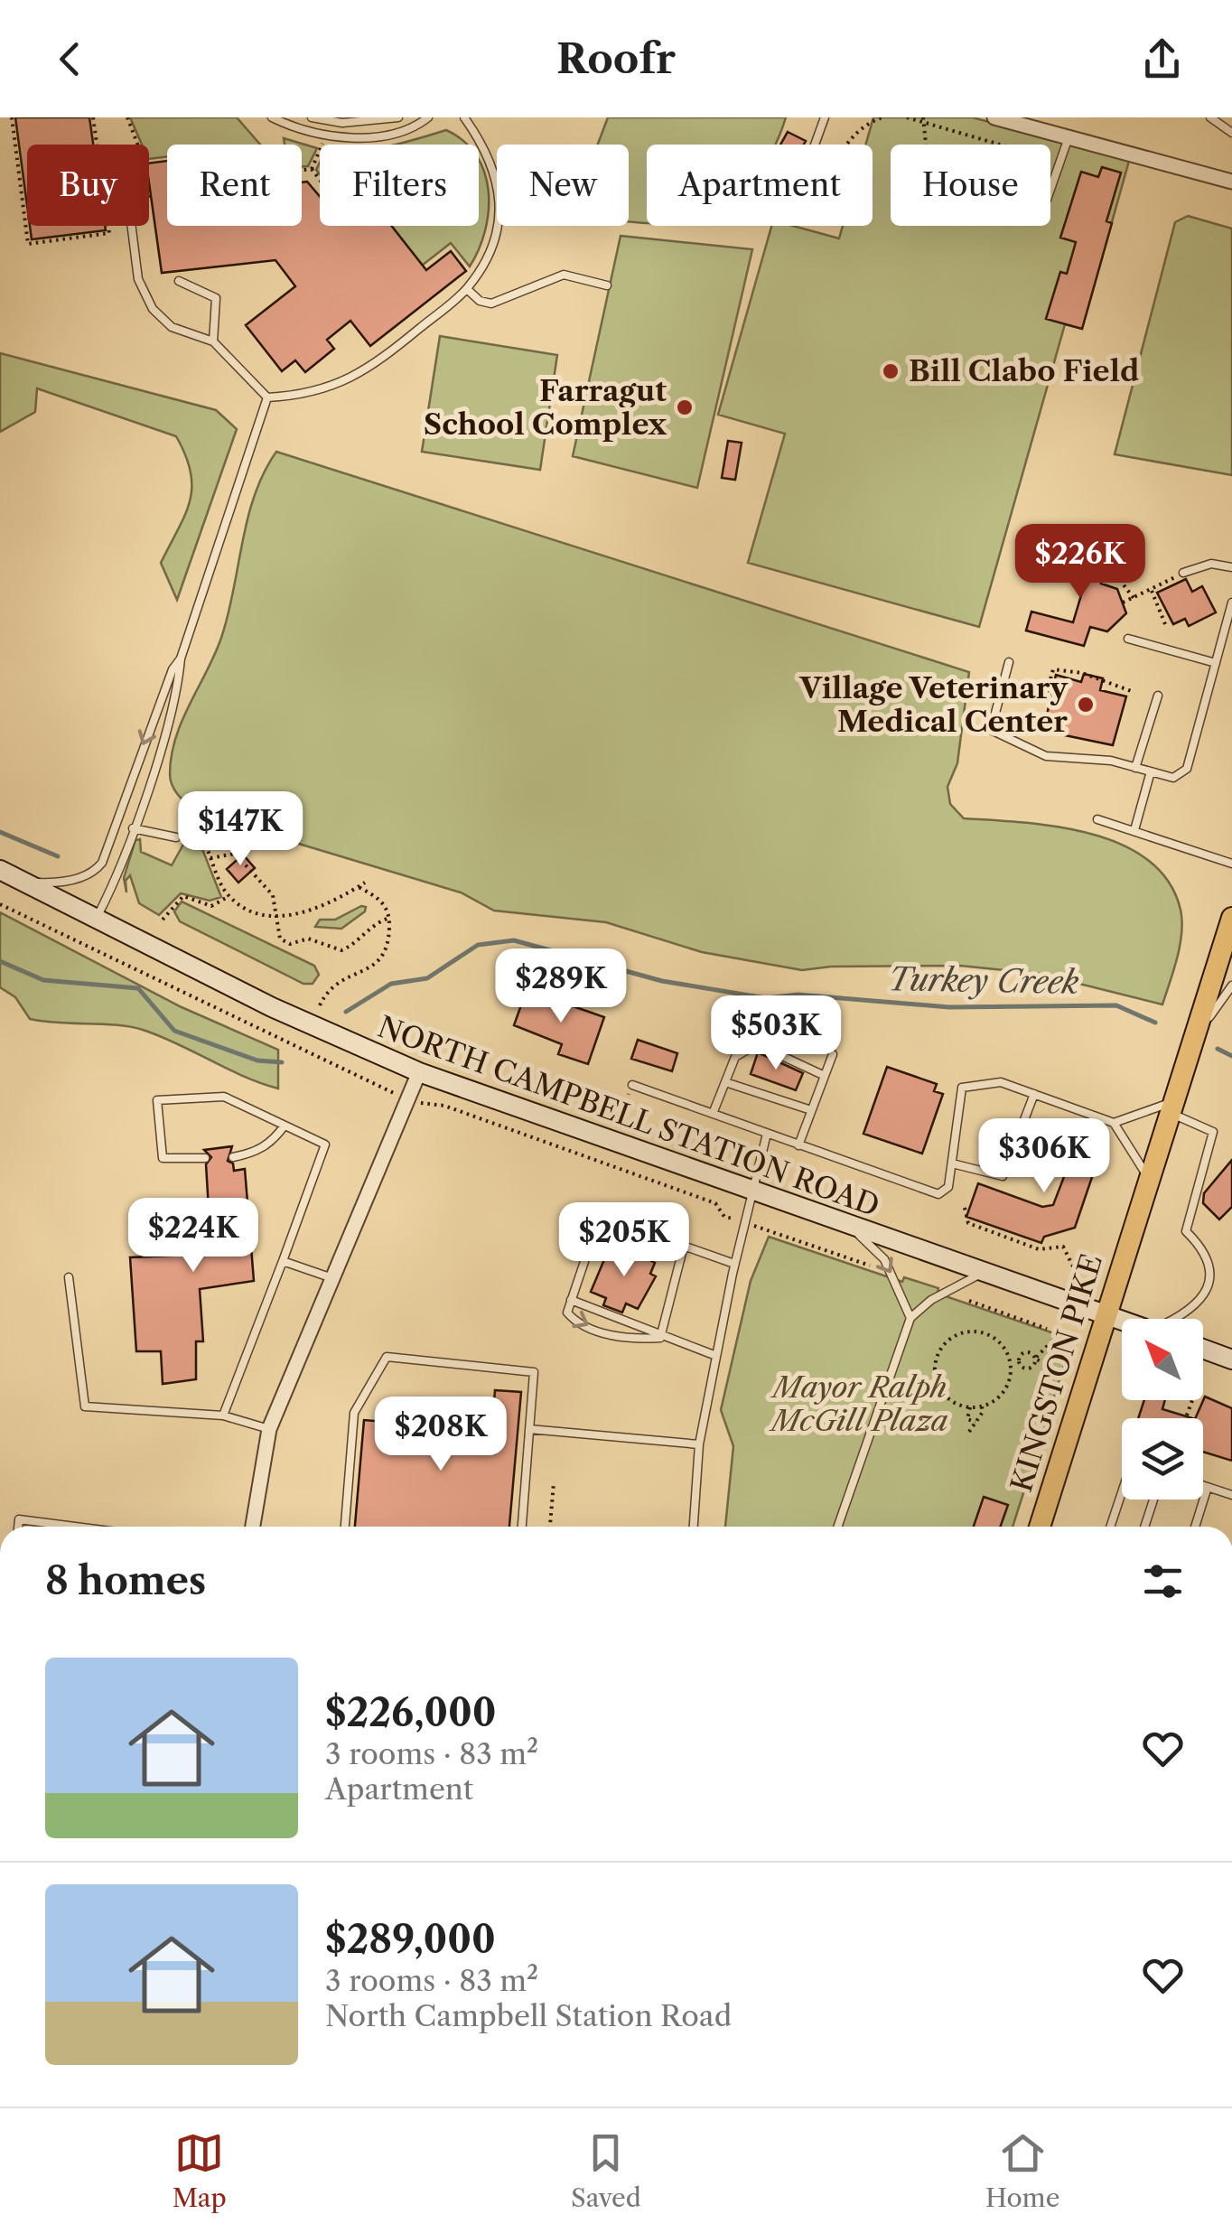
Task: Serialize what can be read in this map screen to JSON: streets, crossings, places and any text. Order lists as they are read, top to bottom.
{
  "streets": {
    "main road": ["NORTH CAMPBELL STATION ROAD", "KINGSTON PIKE"]
  },
  "crossings": [
    ["NORTH CAMPBELL STATION ROAD", "KINGSTON PIKE"]
  ],
  "water": ["Turkey Creek"],
  "parks": ["Mayor Ralph McGill Plaza"],
  "places": ["Bill Clabo Field", "Farragut School Complex", "Village Veterinary Medical Center"],
  "north": "top left",
  "page": {
    "header": "Roofr",
    "chip": [
      "Buy",
      "Rent",
      "Filters",
      "New",
      "Apartment",
      "House"
    ],
    "price": [
      "$226K",
      "$147K",
      "$289K",
      "$503K",
      "$306K",
      "$224K",
      "$205K",
      "$208K"
    ],
    "heading": "8 homes",
    "list": [
      {
        "name": "$226,000",
        "note": "3 rooms · 83 m² · Apartment"
      },
      {
        "name": "$289,000",
        "note": "3 rooms · 83 m² · North Campbell Station Road"
      }
    ],
    "tabs": ["Map", "Saved", "Home"]
  }
}
